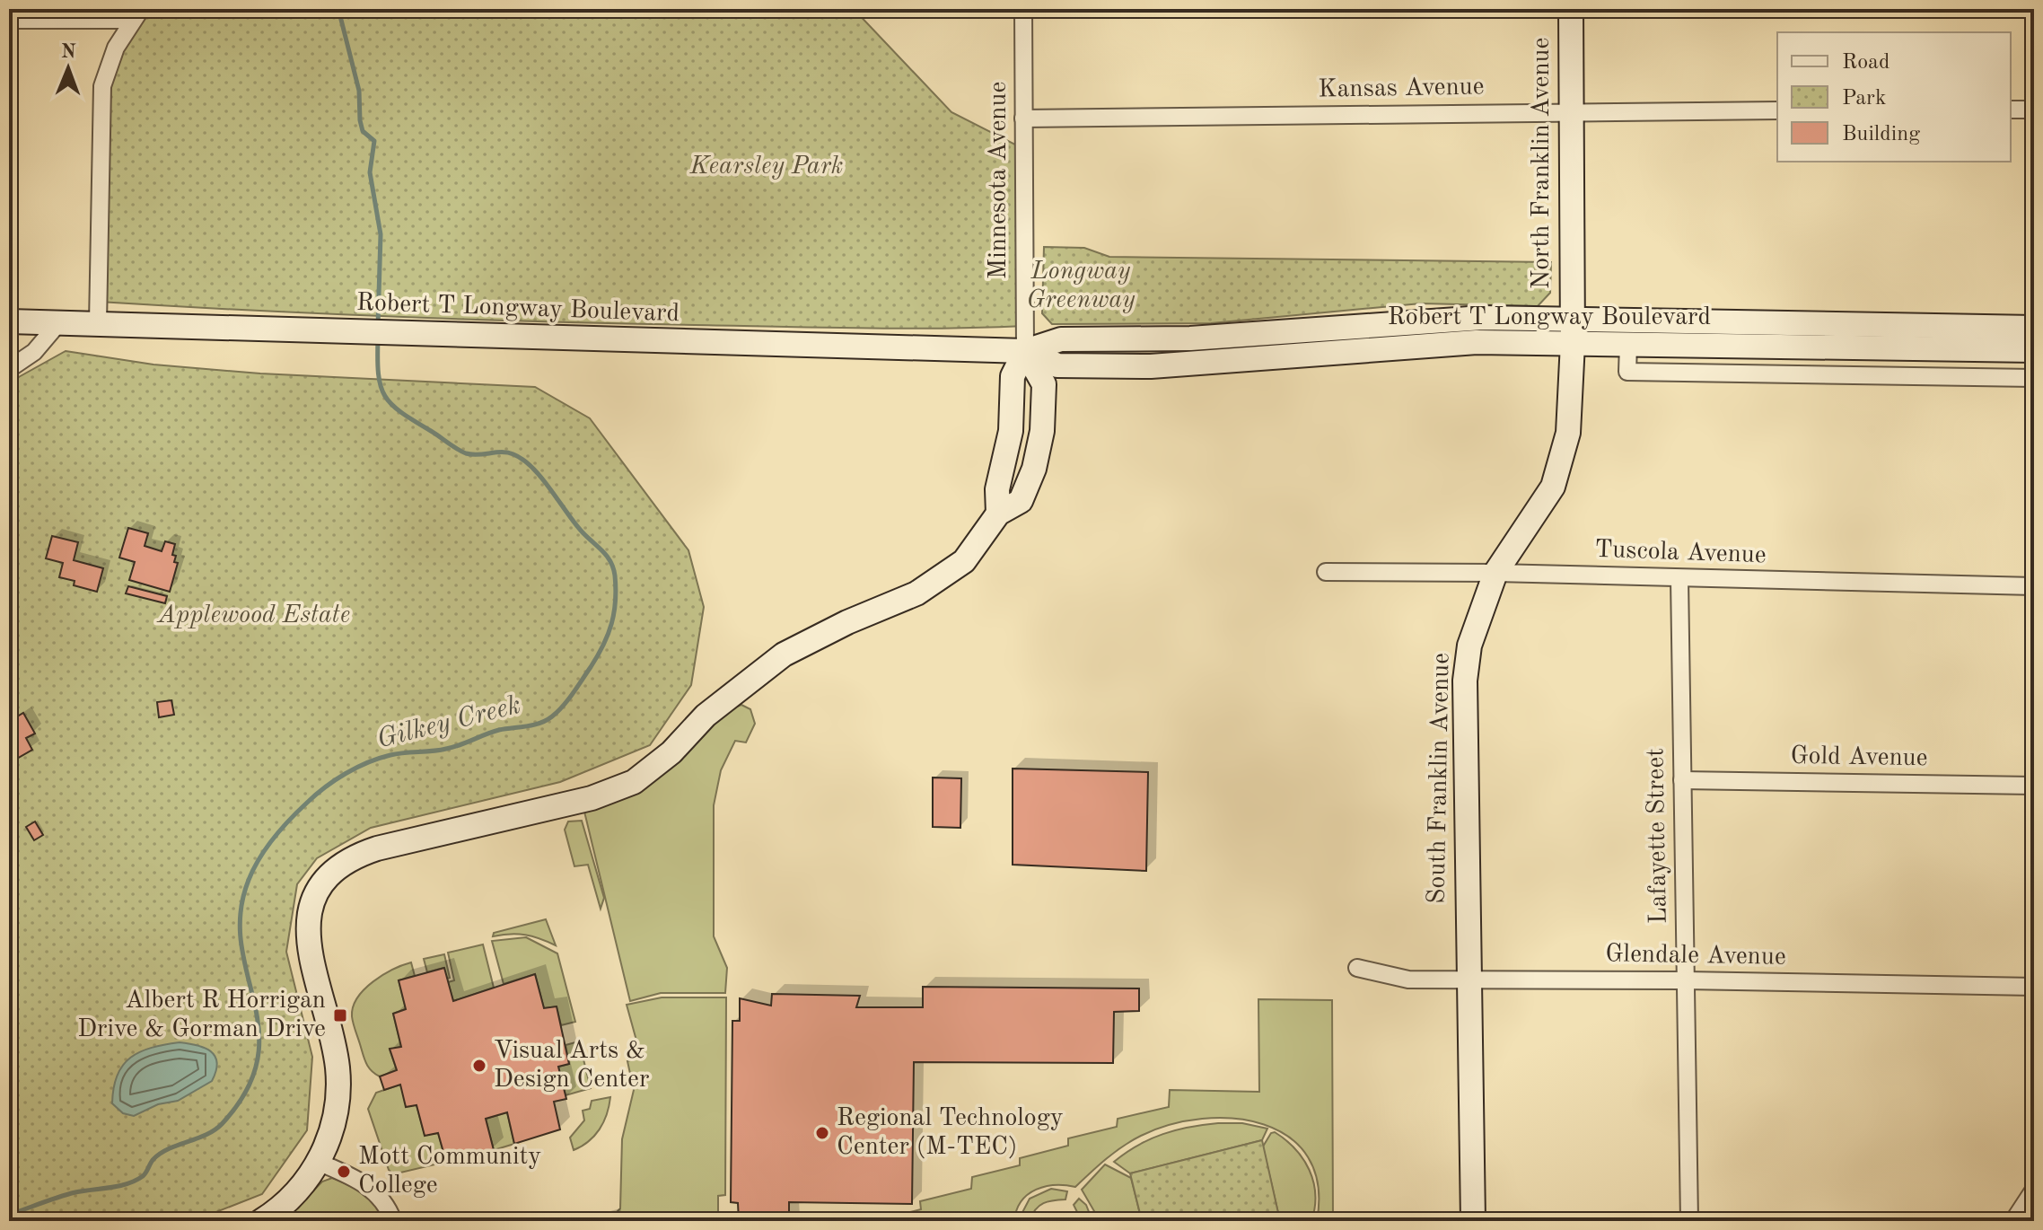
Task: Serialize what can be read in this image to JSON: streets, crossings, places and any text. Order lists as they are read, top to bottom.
{
  "streets": {
    "street": [
      "Kansas Avenue",
      "North Franklin Avenue",
      "Minnesota Avenue",
      "Robert T Longway Boulevard",
      "Tuscola Avenue",
      "Gold Avenue",
      "South Franklin Avenue",
      "Lafayette Street",
      "Glendale Avenue"
    ]
  },
  "crossings": [
    ["Kansas Avenue", "North Franklin Avenue"],
    ["Kansas Avenue", "Minnesota Avenue"],
    ["North Franklin Avenue", "Robert T Longway Boulevard"],
    ["North Franklin Avenue", "South Franklin Avenue"],
    ["Minnesota Avenue", "Robert T Longway Boulevard"],
    ["Robert T Longway Boulevard", "South Franklin Avenue"],
    ["Tuscola Avenue", "South Franklin Avenue"],
    ["Tuscola Avenue", "Lafayette Street"],
    ["Gold Avenue", "Lafayette Street"],
    ["South Franklin Avenue", "Glendale Avenue"],
    ["Lafayette Street", "Glendale Avenue"]
  ],
  "water": ["Gilkey Creek"],
  "parks": ["Kearsley Park", "Longway Greenway", "Applewood Estate"],
  "places": {
    "transit": ["Albert R Horrigan Drive & Gorman Drive"],
    "other": ["Visual Arts & Design Center", "Regional Technology Center (M-TEC)", "Mott Community College"]
  },
  "legend": ["Road", "Park", "Building"],
  "north": "top"
}
